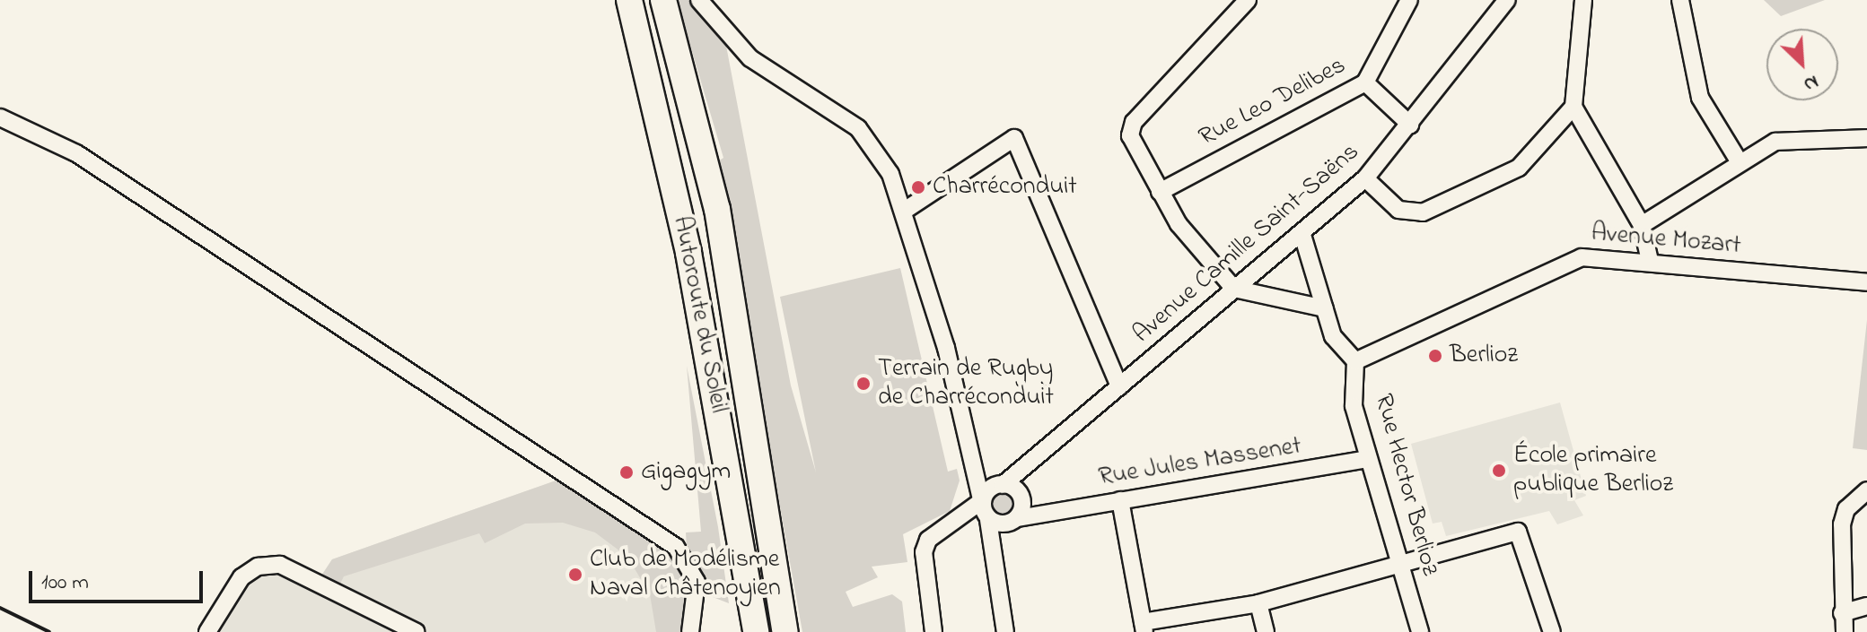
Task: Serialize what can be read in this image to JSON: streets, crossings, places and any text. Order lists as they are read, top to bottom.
{
  "streets": {
    "highway": ["Autoroute du Soleil"],
    "street": [
      "Rue Leo Delibes",
      "Avenue Mozart",
      "Avenue Camille Saint-Saëns",
      "Rue Jules Massenet",
      "Rue Hector Berlioz"
    ]
  },
  "crossings": [
    ["Avenue Mozart", "Rue Hector Berlioz"],
    ["Avenue Camille Saint-Saëns", "Rue Jules Massenet"],
    ["Rue Jules Massenet", "Rue Hector Berlioz"]
  ],
  "places": [
    "Charréconduit",
    "Berlioz",
    "Terrain de Rugby de Charréconduit",
    "École primaire publique Berlioz",
    "Gigagym",
    "Club de Modélisme Naval Châtenoyien"
  ],
  "scale_bar": "100 m",
  "north": "bottom right"
}
